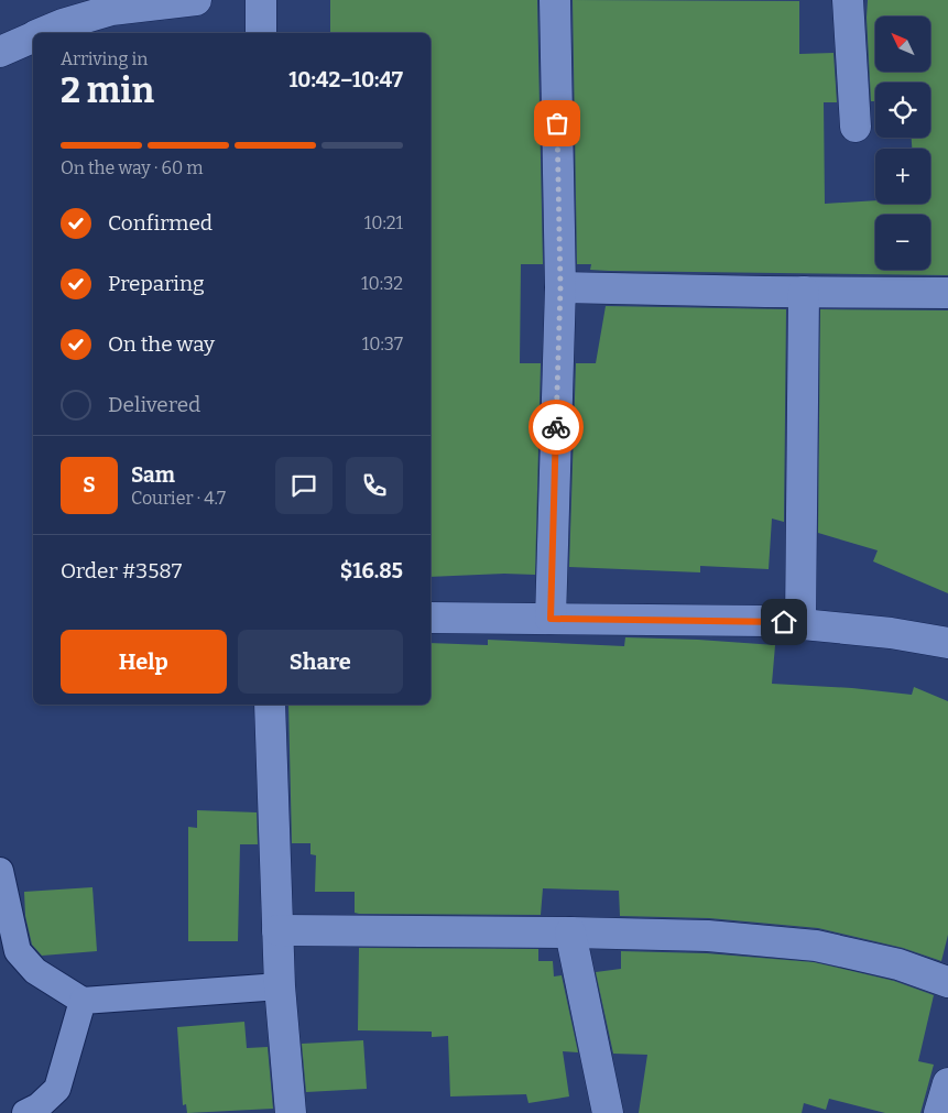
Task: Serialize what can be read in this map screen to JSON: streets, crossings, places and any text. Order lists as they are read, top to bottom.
{
  "north": "top left",
  "page": {
    "map_buttons": ["+", "−"],
    "heading": ["2 min", "Arriving in", "10:42–10:47"],
    "panel": [
      "Sam",
      "Courier · 4.7",
      "Order #3587",
      "$16.85"
    ],
    "bar": "On the way · 60 m",
    "list": [
      ["Confirmed", "10:21"],
      ["Preparing", "10:32"],
      ["On the way", "10:37"],
      "Delivered"
    ],
    "round": "S",
    "buttons": ["Help", "Share"]
  }
}
